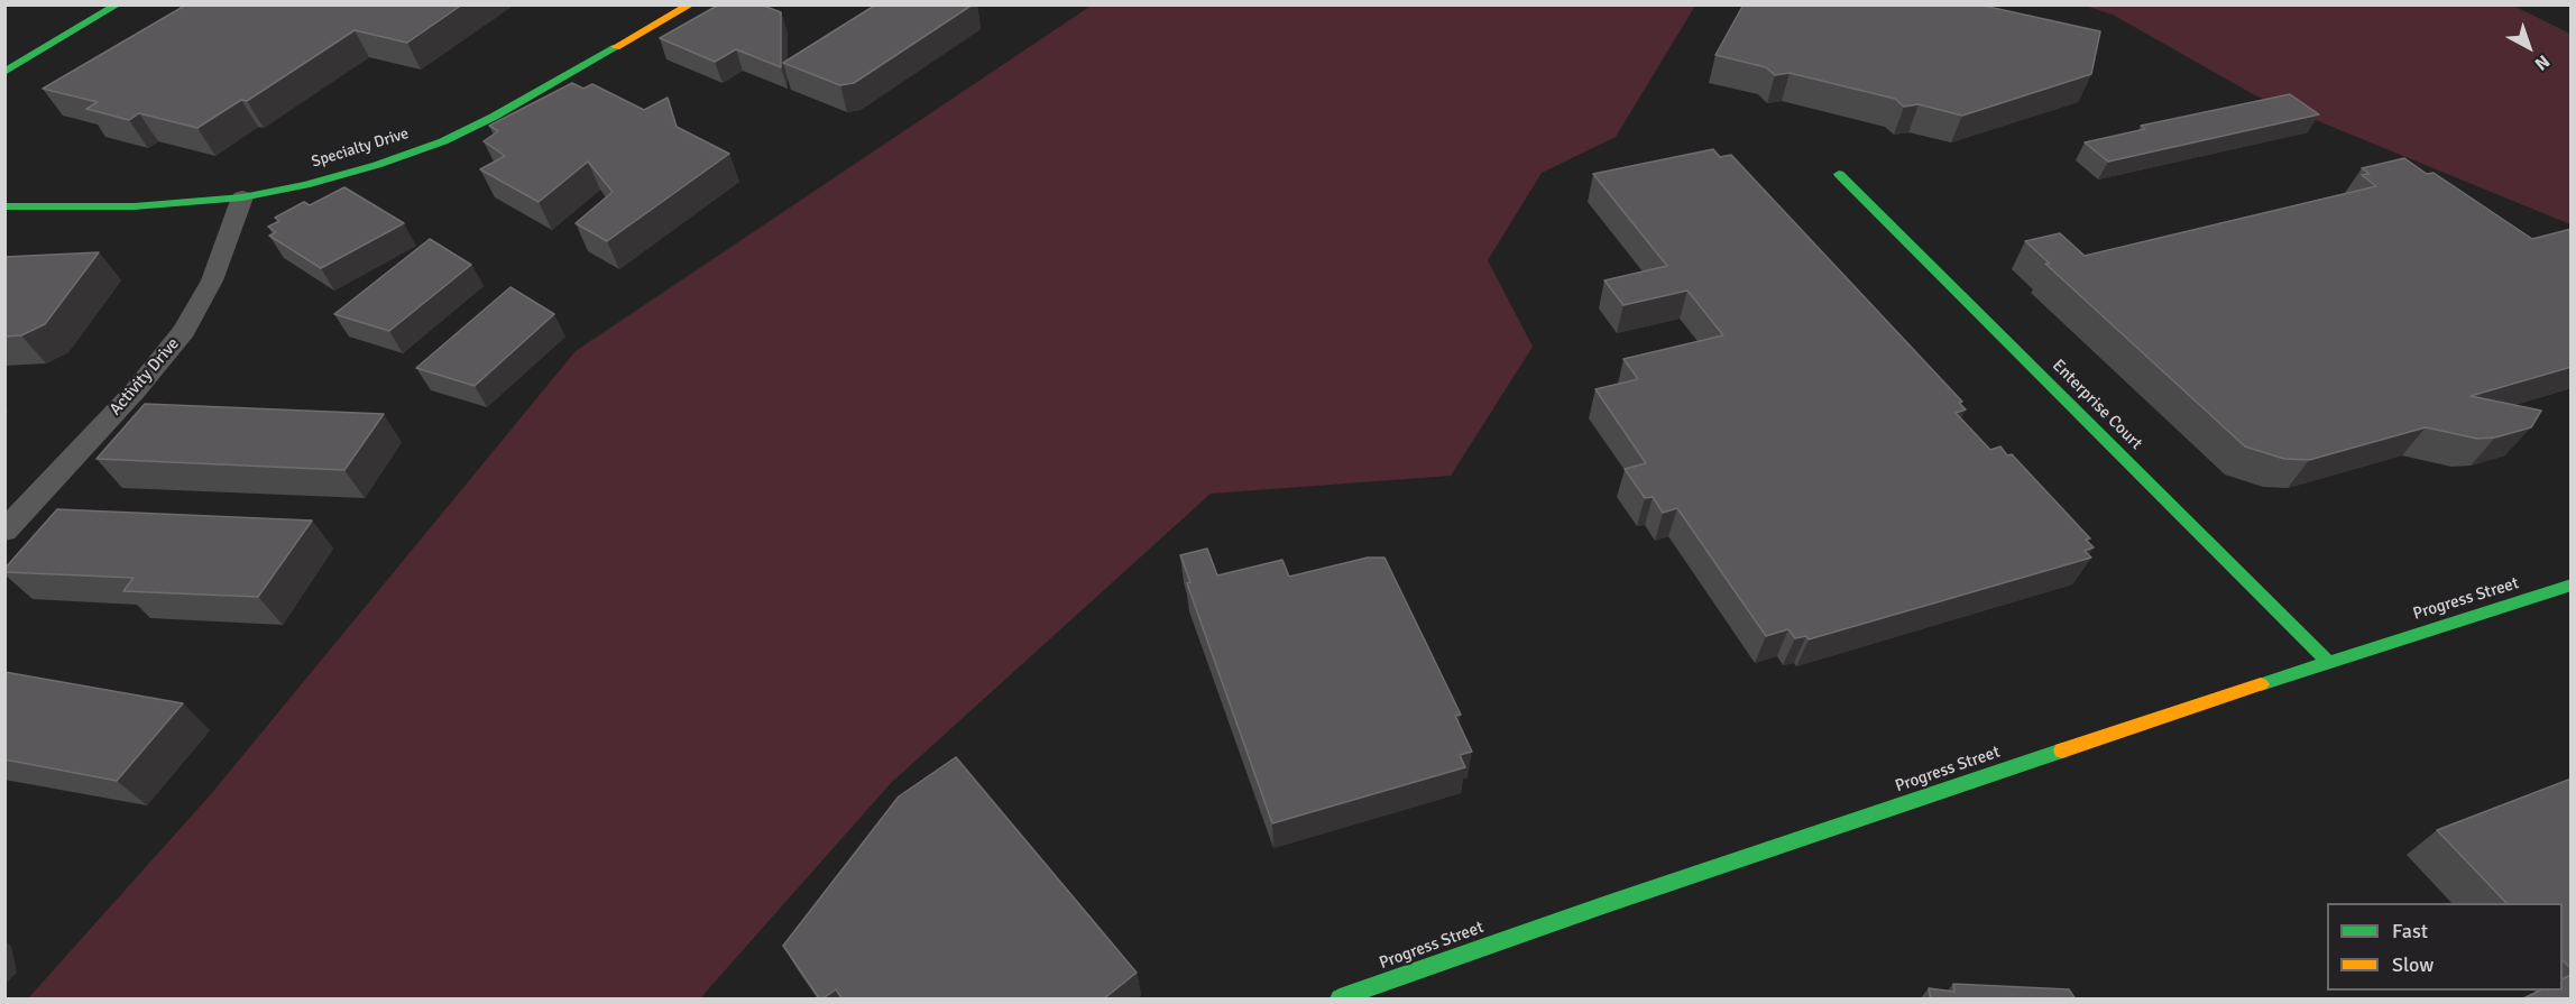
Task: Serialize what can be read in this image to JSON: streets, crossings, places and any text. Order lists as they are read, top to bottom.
{
  "streets": {
    "street": [
      "Specialty Drive",
      "Activity Drive",
      "Enterprise Court",
      "Progress Street"
    ]
  },
  "crossings": [
    ["Specialty Drive", "Activity Drive"],
    ["Enterprise Court", "Progress Street"]
  ],
  "legend": ["Fast", "Slow"],
  "north": "bottom right"
}
